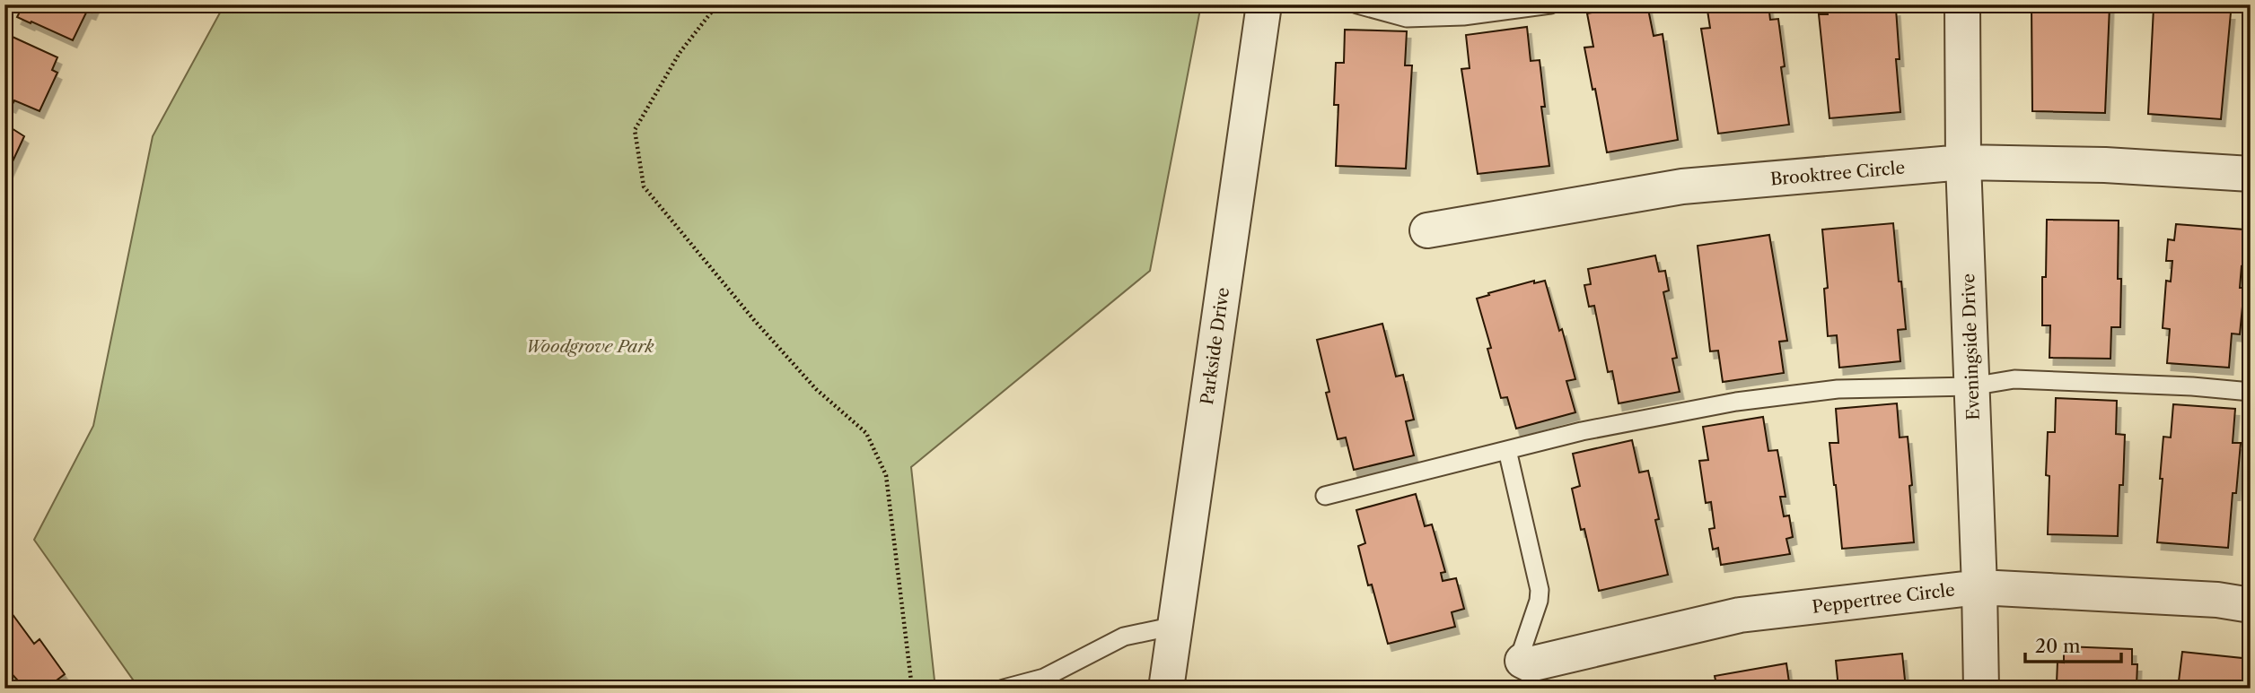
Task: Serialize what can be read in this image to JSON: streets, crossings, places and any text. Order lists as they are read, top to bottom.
{
  "streets": {
    "street": [
      "Brooktree Circle",
      "Parkside Drive",
      "Eveningside Drive",
      "Peppertree Circle"
    ]
  },
  "crossings": [
    ["Brooktree Circle", "Eveningside Drive"],
    ["Eveningside Drive", "Peppertree Circle"]
  ],
  "parks": ["Woodgrove Park"],
  "scale_bar": "20 m"
}
